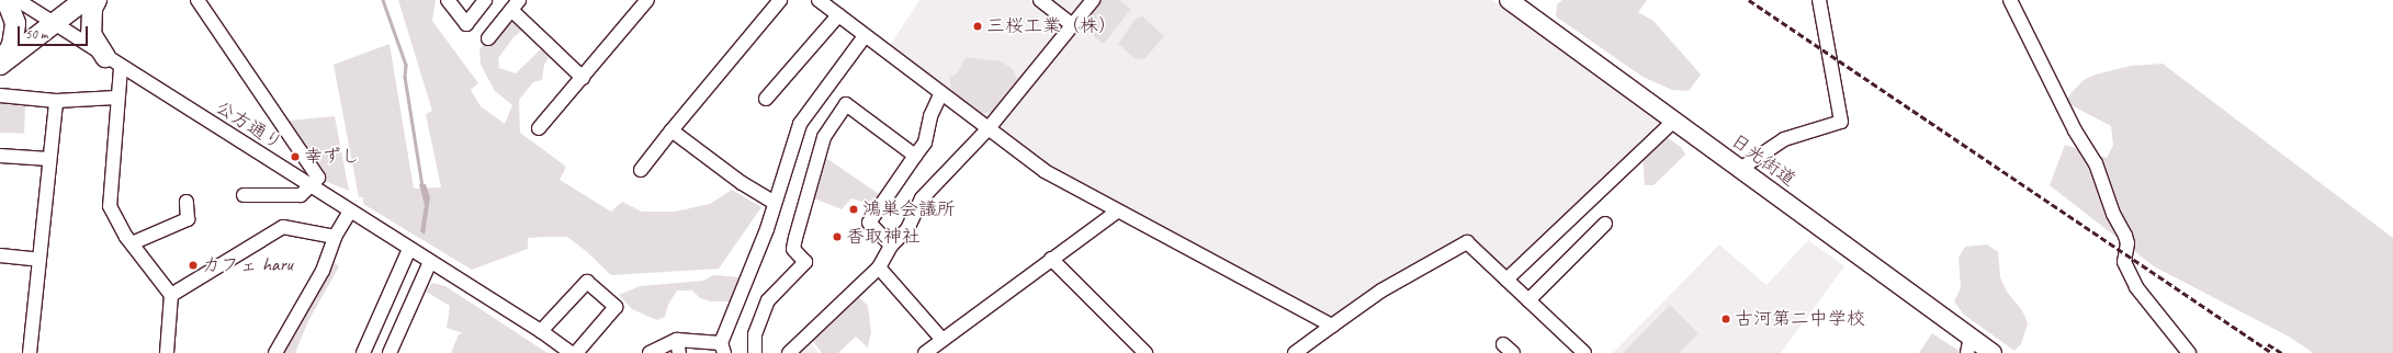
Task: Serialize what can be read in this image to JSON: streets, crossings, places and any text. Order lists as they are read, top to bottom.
{
  "streets": {
    "main road": ["日光街道"],
    "street": ["公方通り"]
  },
  "places": [
    "三桜工業（株）",
    "幸ずし",
    "鴻巣会議所",
    "香取神社",
    "カフェ haru",
    "古河第二中学校"
  ],
  "scale_bar": "50 m"
}
